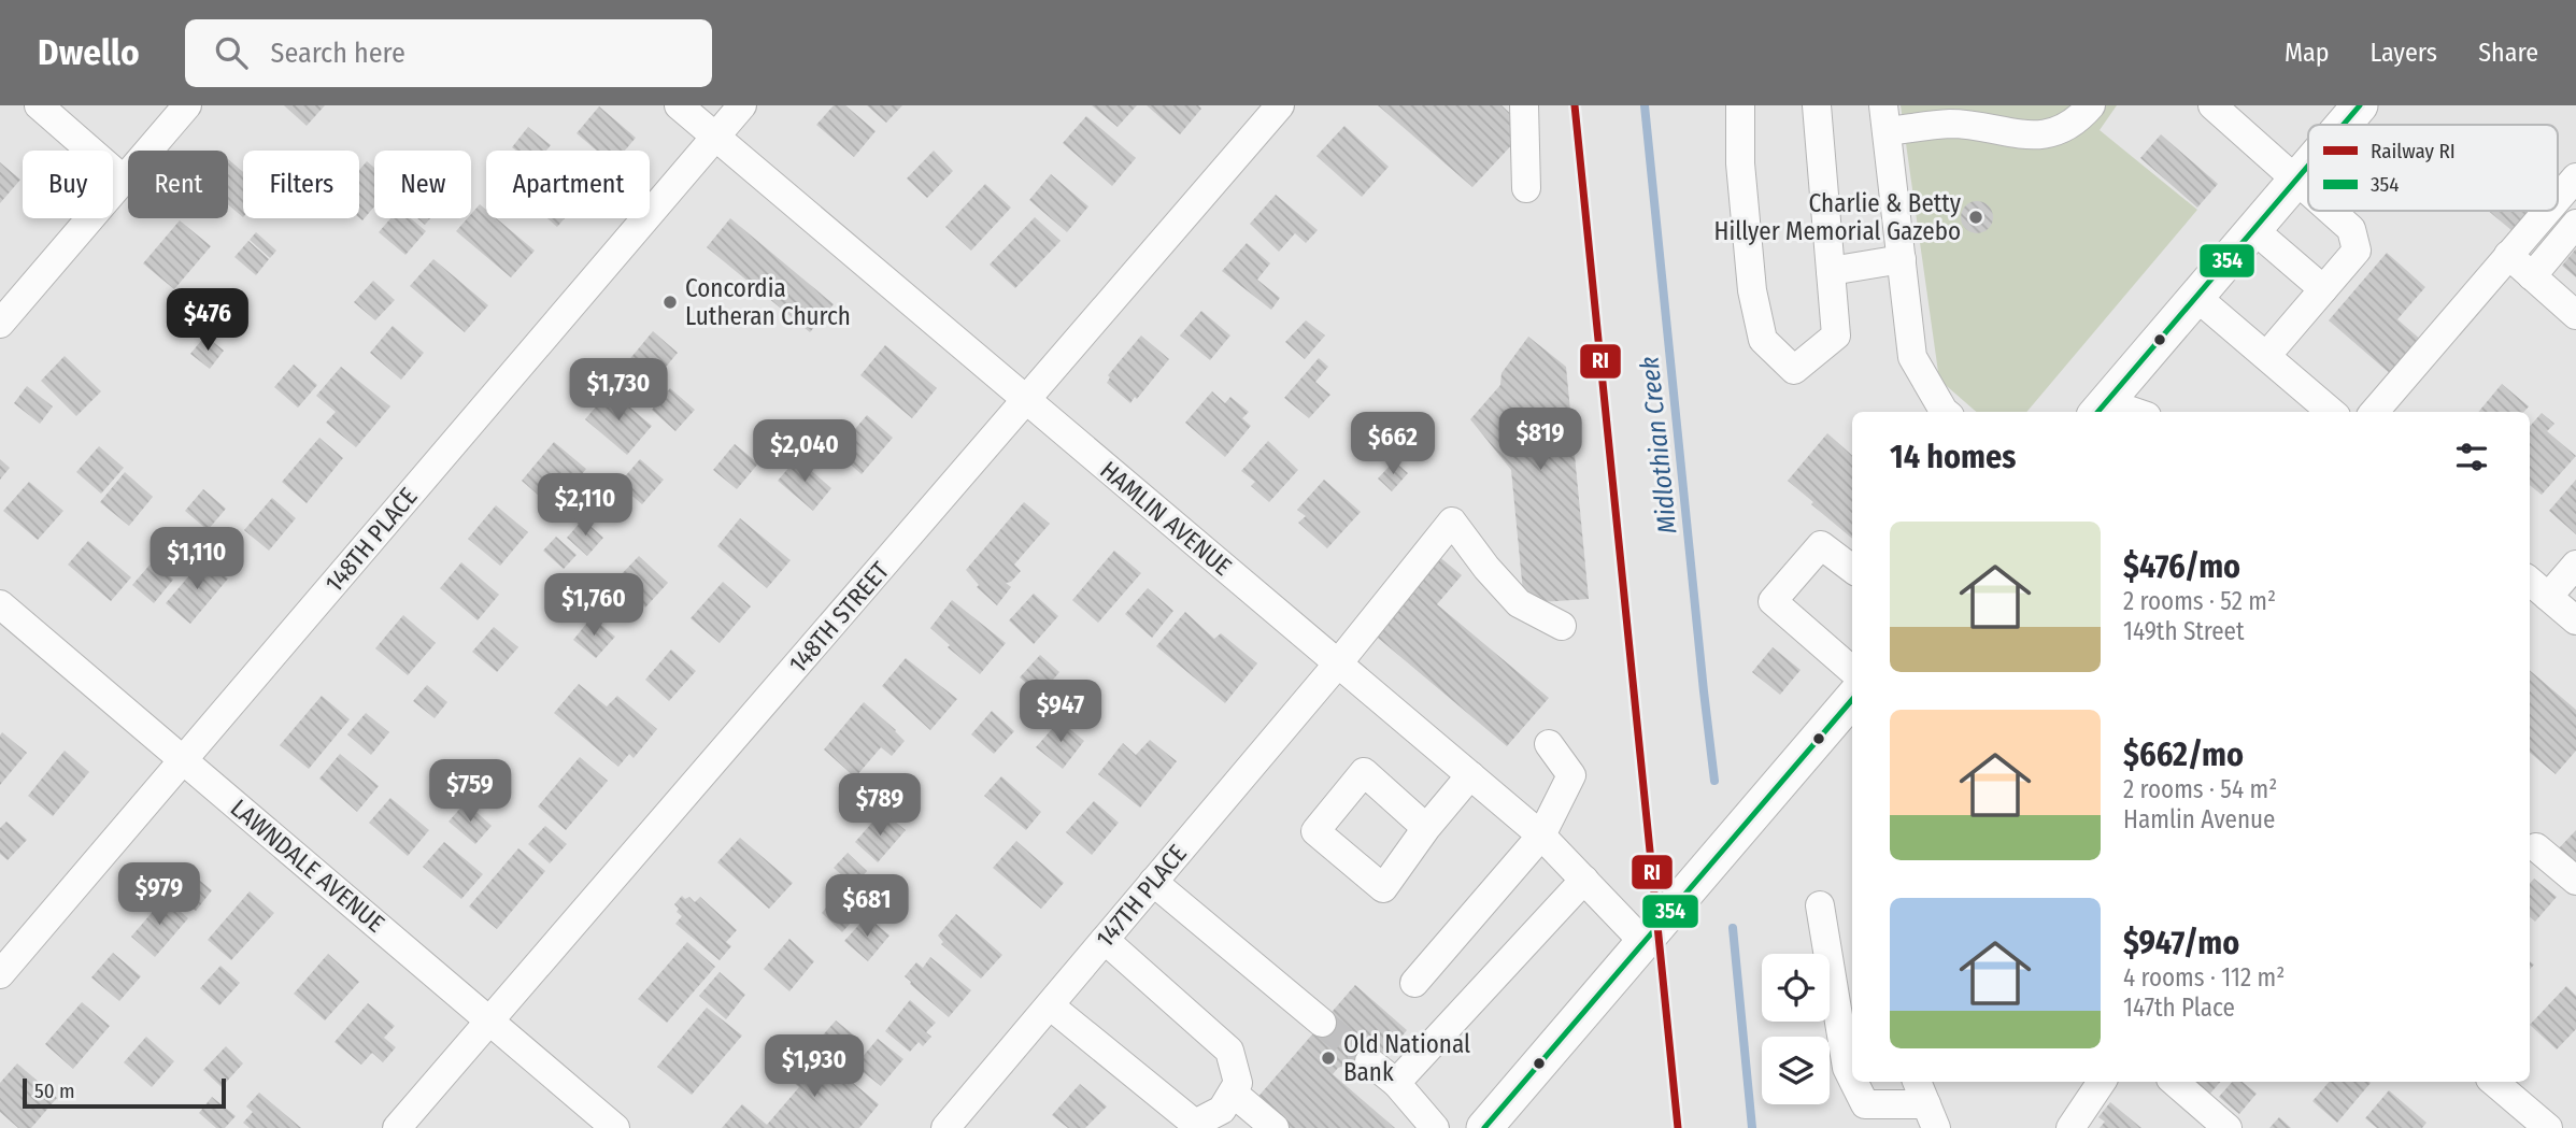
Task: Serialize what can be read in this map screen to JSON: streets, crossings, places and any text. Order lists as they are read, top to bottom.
{
  "streets": {
    "street": [
      "HAMLIN AVENUE",
      "148TH PLACE",
      "148TH STREET",
      "LAWNDALE AVENUE",
      "147TH PLACE"
    ]
  },
  "crossings": [
    ["HAMLIN AVENUE", "148TH PLACE"],
    ["HAMLIN AVENUE", "148TH STREET"],
    ["HAMLIN AVENUE", "147TH PLACE"],
    ["148TH PLACE", "LAWNDALE AVENUE"],
    ["148TH STREET", "LAWNDALE AVENUE"]
  ],
  "water": ["Midlothian Creek"],
  "places": ["Charlie & Betty Hillyer Memorial Gazebo", "Concordia Lutheran Church", "Old National Bank"],
  "lines": ["rail line RI", "transit line 354"],
  "legend": ["Railway RI", "354"],
  "scale_bar": "50 m",
  "page": {
    "header": "Dwello",
    "search": "Search here",
    "nav": ["Map", "Layers", "Share"],
    "chip": [
      "Buy",
      "Rent",
      "Filters",
      "New",
      "Apartment"
    ],
    "price": [
      "$476",
      "$1,730",
      "$819",
      "$662",
      "$2,040",
      "$2,110",
      "$1,110",
      "$1,760",
      "$947",
      "$759",
      "$789",
      "$979",
      "$681",
      "$1,930"
    ],
    "heading": "14 homes",
    "list": [
      {
        "name": "$476/mo",
        "note": "2 rooms · 52 m² · 149th Street"
      },
      {
        "name": "$662/mo",
        "note": "2 rooms · 54 m² · Hamlin Avenue"
      },
      {
        "name": "$947/mo",
        "note": "4 rooms · 112 m² · 147th Place"
      }
    ],
    "scale": "50 m"
  }
}
